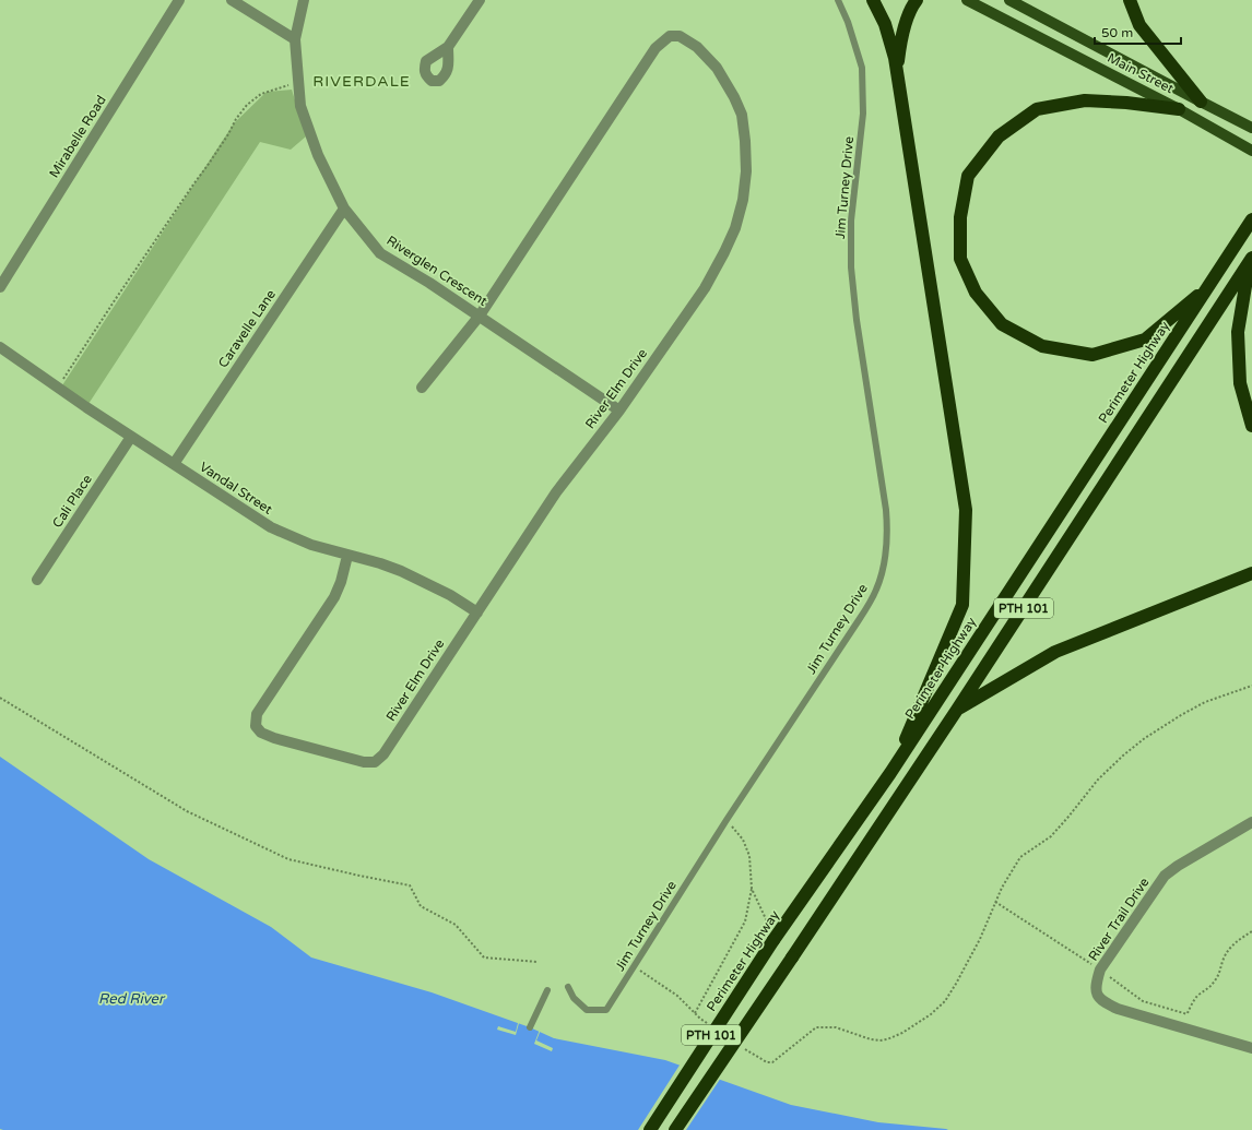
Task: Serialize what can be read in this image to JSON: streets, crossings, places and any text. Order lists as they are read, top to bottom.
{
  "streets": {
    "highway": ["Perimeter Highway", "PTH 101"],
    "main road": ["Main Street"],
    "street": [
      "Mirabelle Road",
      "Riverglen Crescent",
      "Caravelle Lane",
      "River Elm Drive",
      "Vandal Street",
      "Cali Place",
      "River Trail Drive"
    ],
    "lane": ["Jim Turney Drive"]
  },
  "crossings": [
    ["Riverglen Crescent", "Caravelle Lane"],
    ["Riverglen Crescent", "River Elm Drive"],
    ["Caravelle Lane", "Vandal Street"],
    ["River Elm Drive", "Vandal Street"],
    ["Vandal Street", "Cali Place"]
  ],
  "districts": ["RIVERDALE"],
  "water": ["Red River"],
  "scale_bar": "50 m"
}
